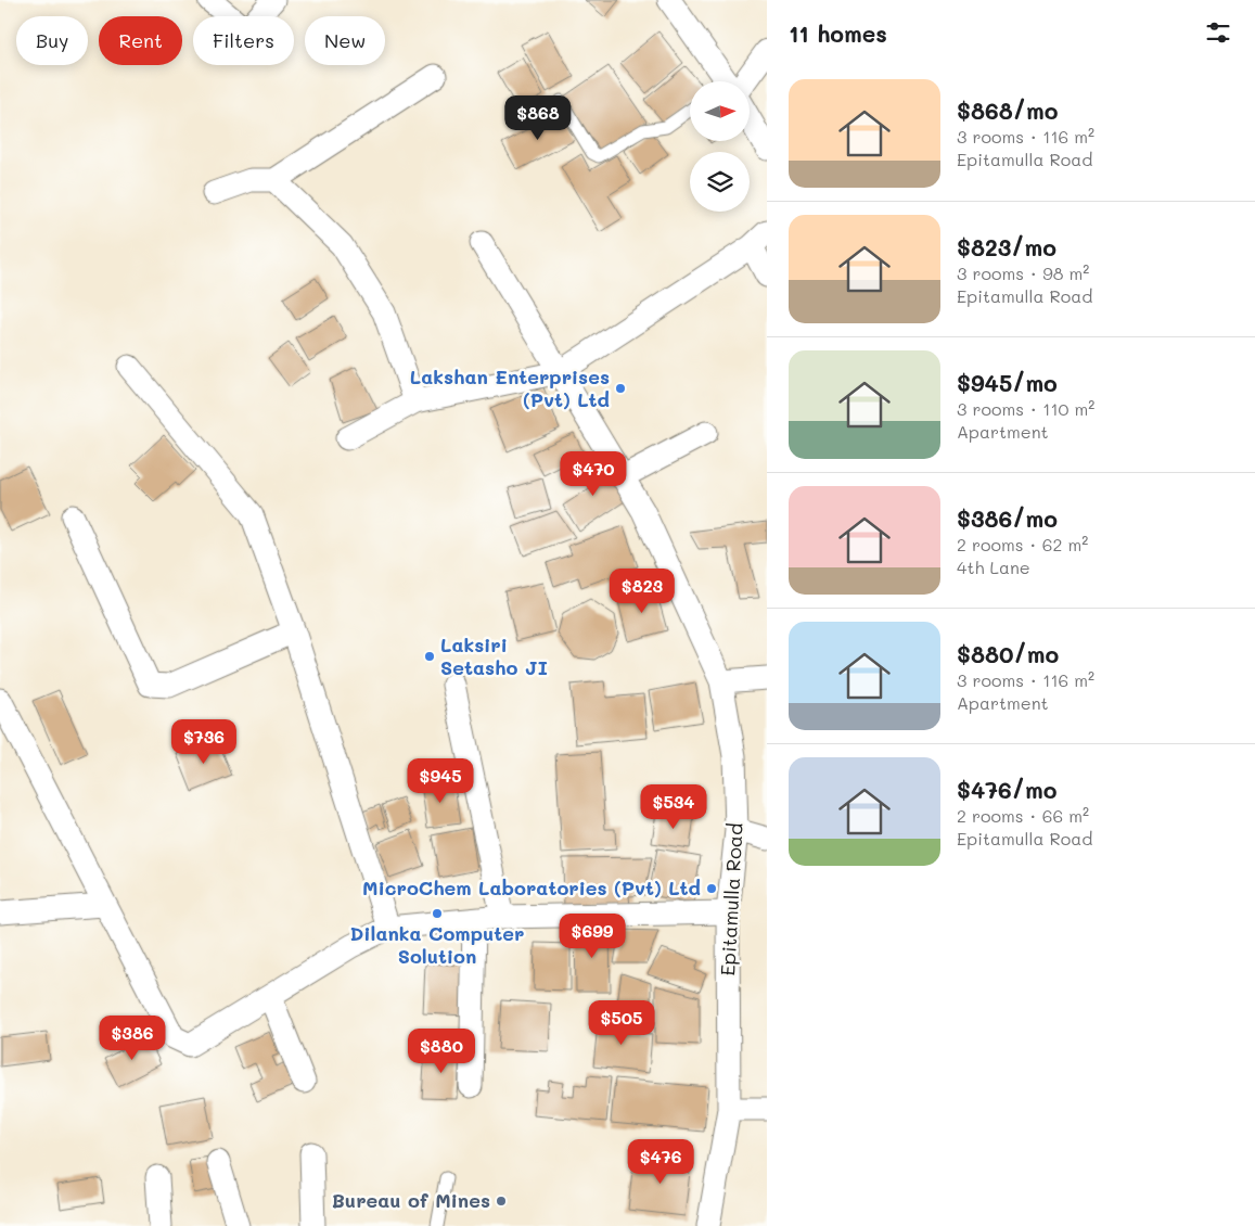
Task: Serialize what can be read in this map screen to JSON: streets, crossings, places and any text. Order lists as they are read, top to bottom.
{
  "streets": {
    "street": ["Epitamulla Road"]
  },
  "places": [
    "Lakshan Enterprises (Pvt) Ltd",
    "Laksiri Setasho JI",
    "MicroChem Laboratories (Pvt) Ltd",
    "Dilanka Computer Solution",
    "Bureau of Mines"
  ],
  "north": "right",
  "page": {
    "heading": "11 homes",
    "chip": [
      "Buy",
      "Rent",
      "Filters",
      "New"
    ],
    "list": [
      {
        "name": "$868/mo",
        "note": "3 rooms · 116 m² · Epitamulla Road"
      },
      {
        "name": "$823/mo",
        "note": "3 rooms · 98 m² · Epitamulla Road"
      },
      {
        "name": "$945/mo",
        "note": "3 rooms · 110 m² · Apartment"
      },
      {
        "name": "$386/mo",
        "note": "2 rooms · 62 m² · 4th Lane"
      },
      {
        "name": "$880/mo",
        "note": "3 rooms · 116 m² · Apartment"
      },
      {
        "name": "$476/mo",
        "note": "2 rooms · 66 m² · Epitamulla Road"
      }
    ],
    "price": [
      "$868",
      "$470",
      "$823",
      "$736",
      "$945",
      "$534",
      "$699",
      "$505",
      "$386",
      "$880",
      "$476"
    ]
  }
}
